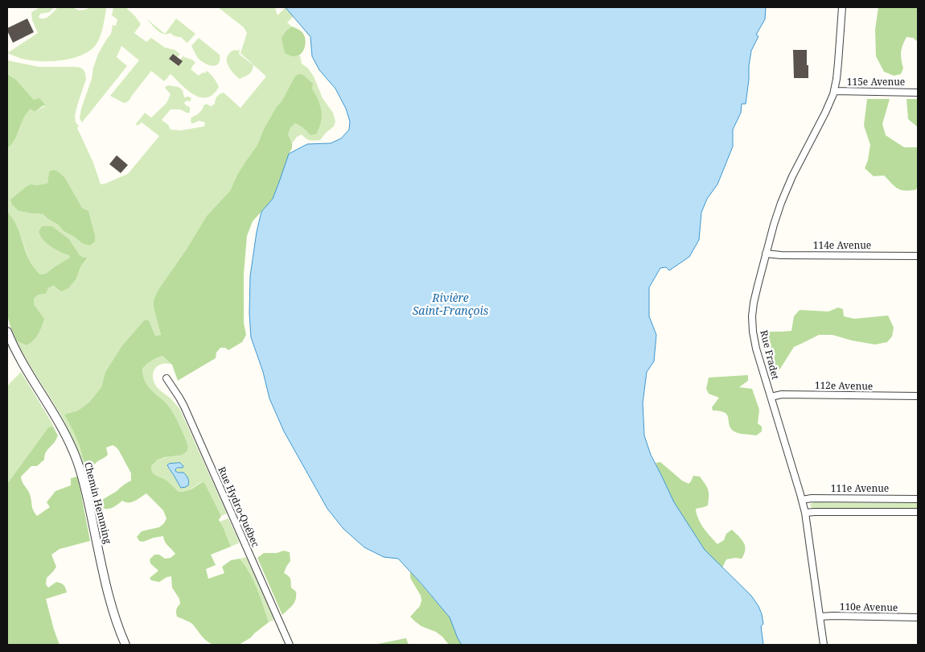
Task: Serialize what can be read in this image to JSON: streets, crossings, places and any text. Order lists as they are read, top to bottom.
{
  "streets": {
    "street": [
      "115e Avenue",
      "114e Avenue",
      "Rue Fradet",
      "112e Avenue",
      "111e Avenue",
      "Chemin Hemming",
      "Rue Hydro-Québec",
      "110e Avenue"
    ]
  },
  "crossings": [
    ["115e Avenue", "Rue Fradet"],
    ["114e Avenue", "Rue Fradet"],
    ["Rue Fradet", "112e Avenue"],
    ["Rue Fradet", "111e Avenue"],
    ["Rue Fradet", "110e Avenue"]
  ],
  "water": ["Rivière Saint-François"]
}
